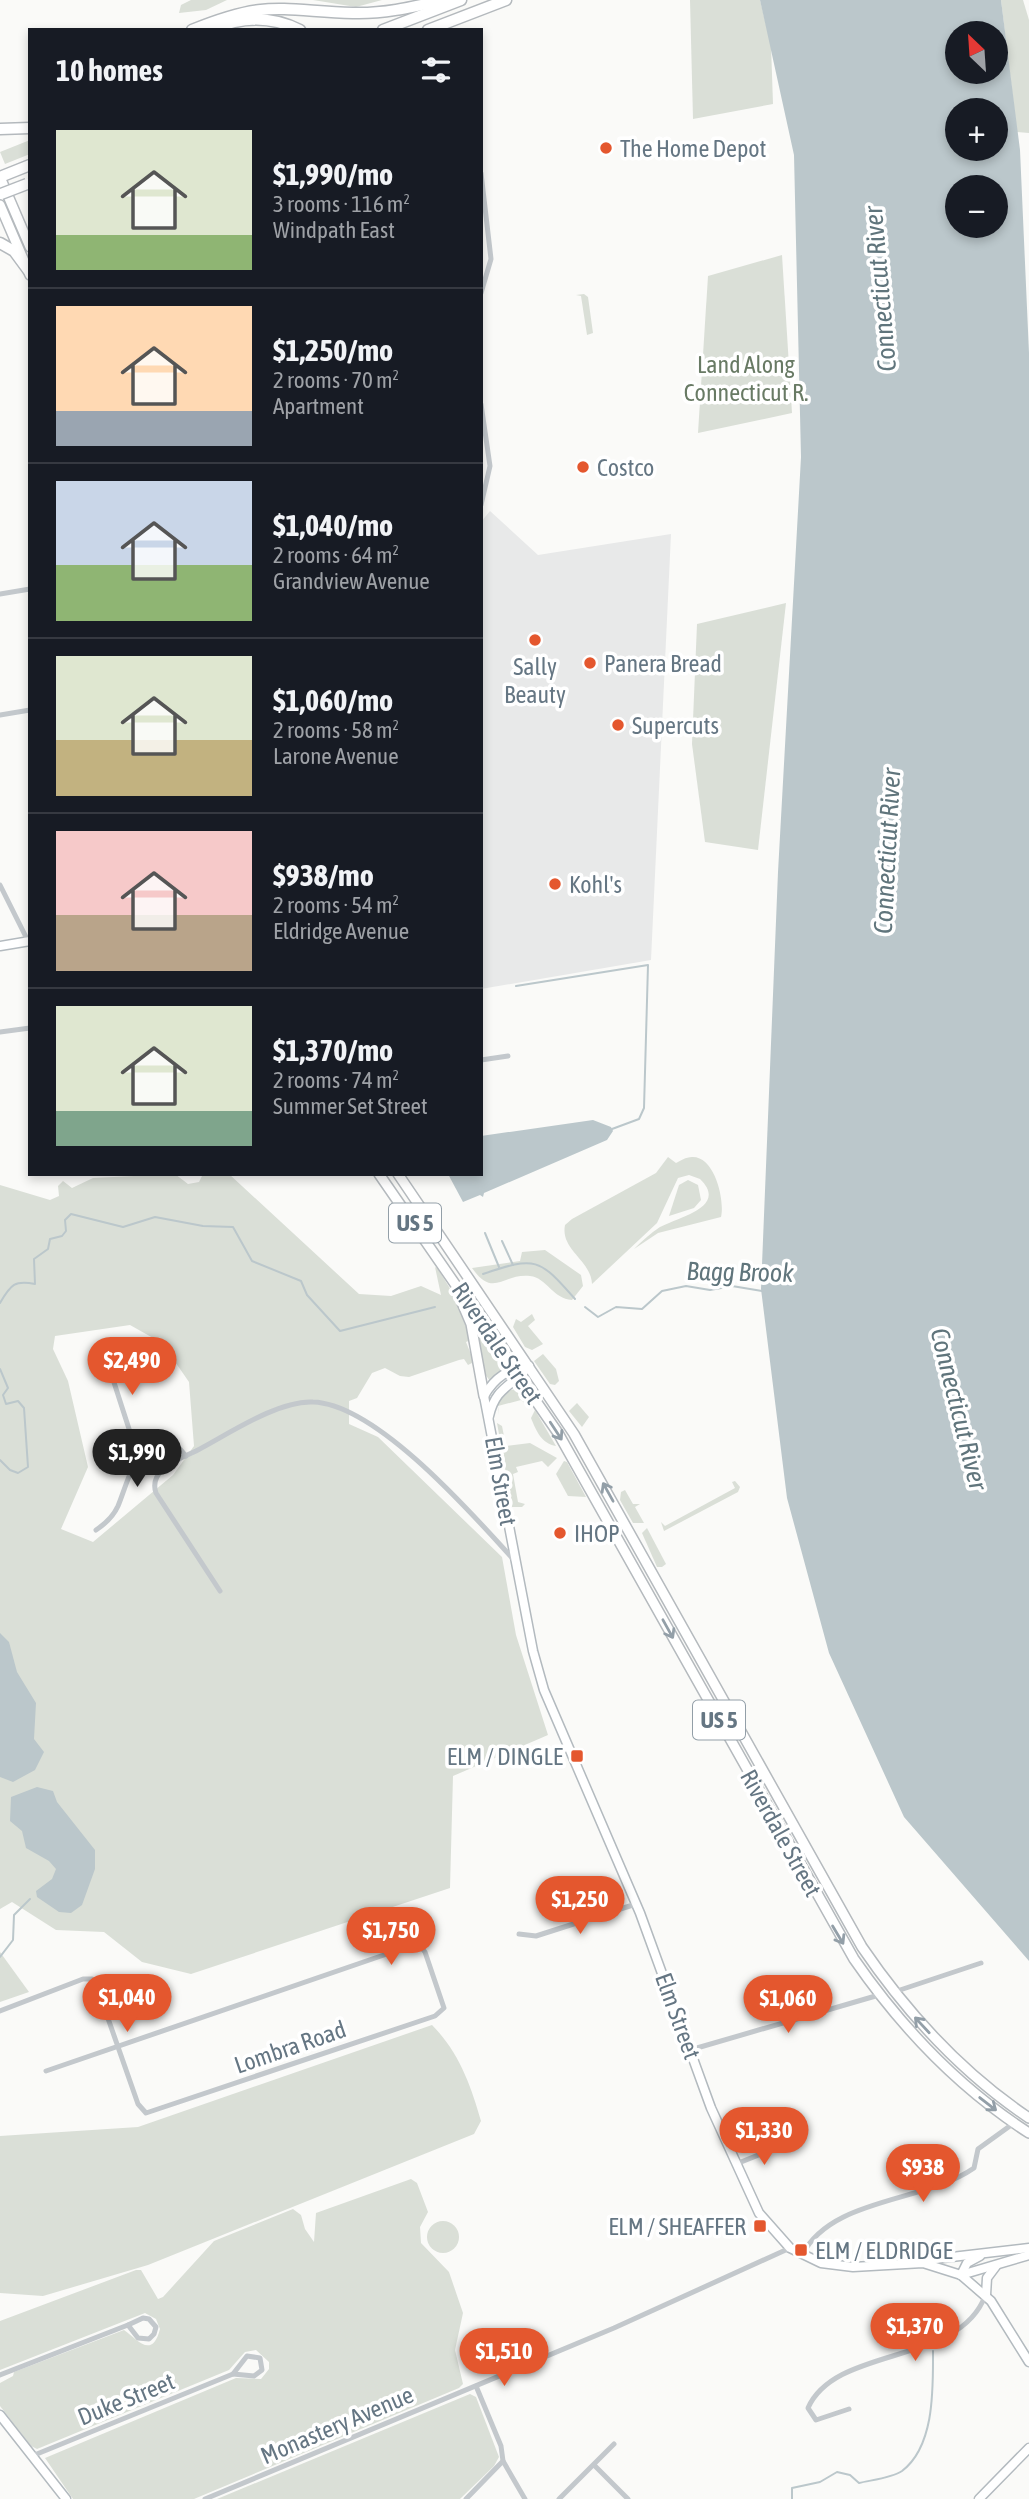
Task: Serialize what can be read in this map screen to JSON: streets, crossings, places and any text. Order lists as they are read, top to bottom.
{
  "streets": {
    "main road": ["US 5", "Riverdale Street", "Elm Street"],
    "street": ["Lombra Road", "Duke Street", "Monastery Avenue"]
  },
  "crossings": [
    ["Riverdale Street", "Elm Street"],
    ["Elm Street", "Monastery Avenue"]
  ],
  "water": ["Connecticut River", "Bagg Brook"],
  "parks": ["Land Along Connecticut R."],
  "places": {
    "other": [
      "The Home Depot",
      "Costco",
      "Sally Beauty",
      "Panera Bread",
      "Supercuts",
      "Kohl's",
      "IHOP"
    ],
    "transit": ["ELM / DINGLE", "ELM / SHEAFFER", "ELM / ELDRIDGE"]
  },
  "north": "top left",
  "page": {
    "map_buttons": ["+", "−"],
    "heading": "10 homes",
    "list": [
      {
        "name": "$1,990/mo",
        "note": "3 rooms · 116 m² · Windpath East"
      },
      {
        "name": "$1,250/mo",
        "note": "2 rooms · 70 m² · Apartment"
      },
      {
        "name": "$1,040/mo",
        "note": "2 rooms · 64 m² · Grandview Avenue"
      },
      {
        "name": "$1,060/mo",
        "note": "2 rooms · 58 m² · Larone Avenue"
      },
      {
        "name": "$938/mo",
        "note": "2 rooms · 54 m² · Eldridge Avenue"
      },
      {
        "name": "$1,370/mo",
        "note": "2 rooms · 74 m² · Summer Set Street"
      }
    ],
    "price": [
      "$2,490",
      "$1,990",
      "$1,250",
      "$1,750",
      "$1,040",
      "$1,060",
      "$1,330",
      "$938",
      "$1,370",
      "$1,510"
    ]
  }
}
